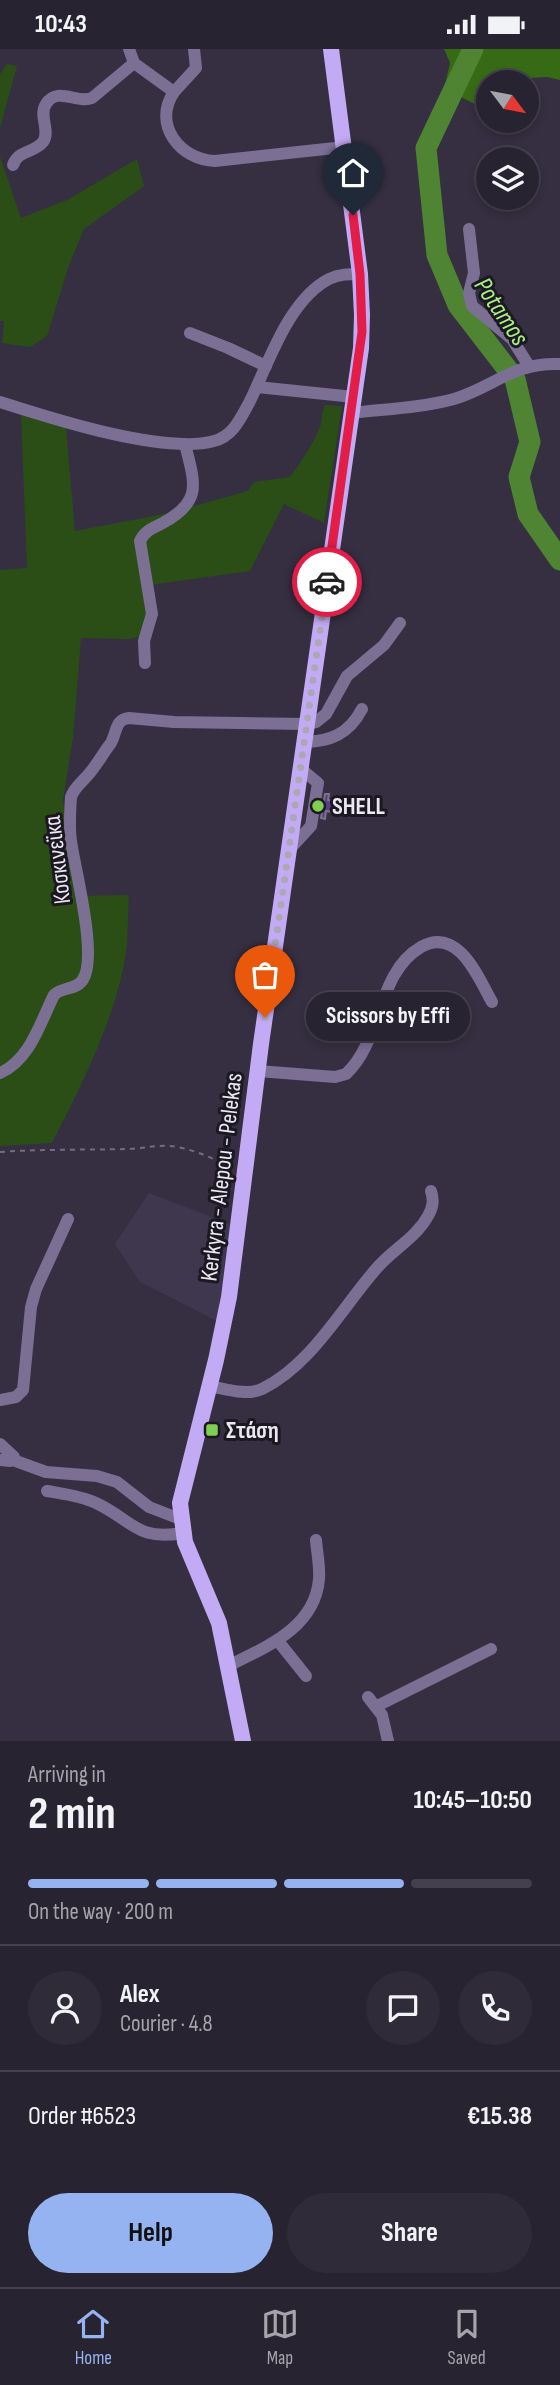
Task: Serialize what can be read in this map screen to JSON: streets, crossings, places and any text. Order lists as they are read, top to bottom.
{
  "streets": {
    "main road": ["Kerkyra - Alepou - Pelekas"],
    "street": ["Κοσκινεϊκα"]
  },
  "crossings": [
    ["Κοσκινεϊκα", "Kerkyra - Alepou - Pelekas"]
  ],
  "water": ["Potamos"],
  "places": {
    "other": ["SHELL", "Scissors by Effi"],
    "transit": ["Στάση"]
  },
  "north": "bottom right",
  "page": {
    "status": "10:43",
    "bubble": "Scissors by Effi",
    "heading": ["2 min", "Arriving in", "10:45–10:50"],
    "panel": [
      "Alex",
      "Courier · 4.8",
      "Order #6523",
      "€15.38"
    ],
    "bar": "On the way · 200 m",
    "buttons": ["Help", "Share"],
    "tabs": ["Home", "Map", "Saved"]
  }
}
